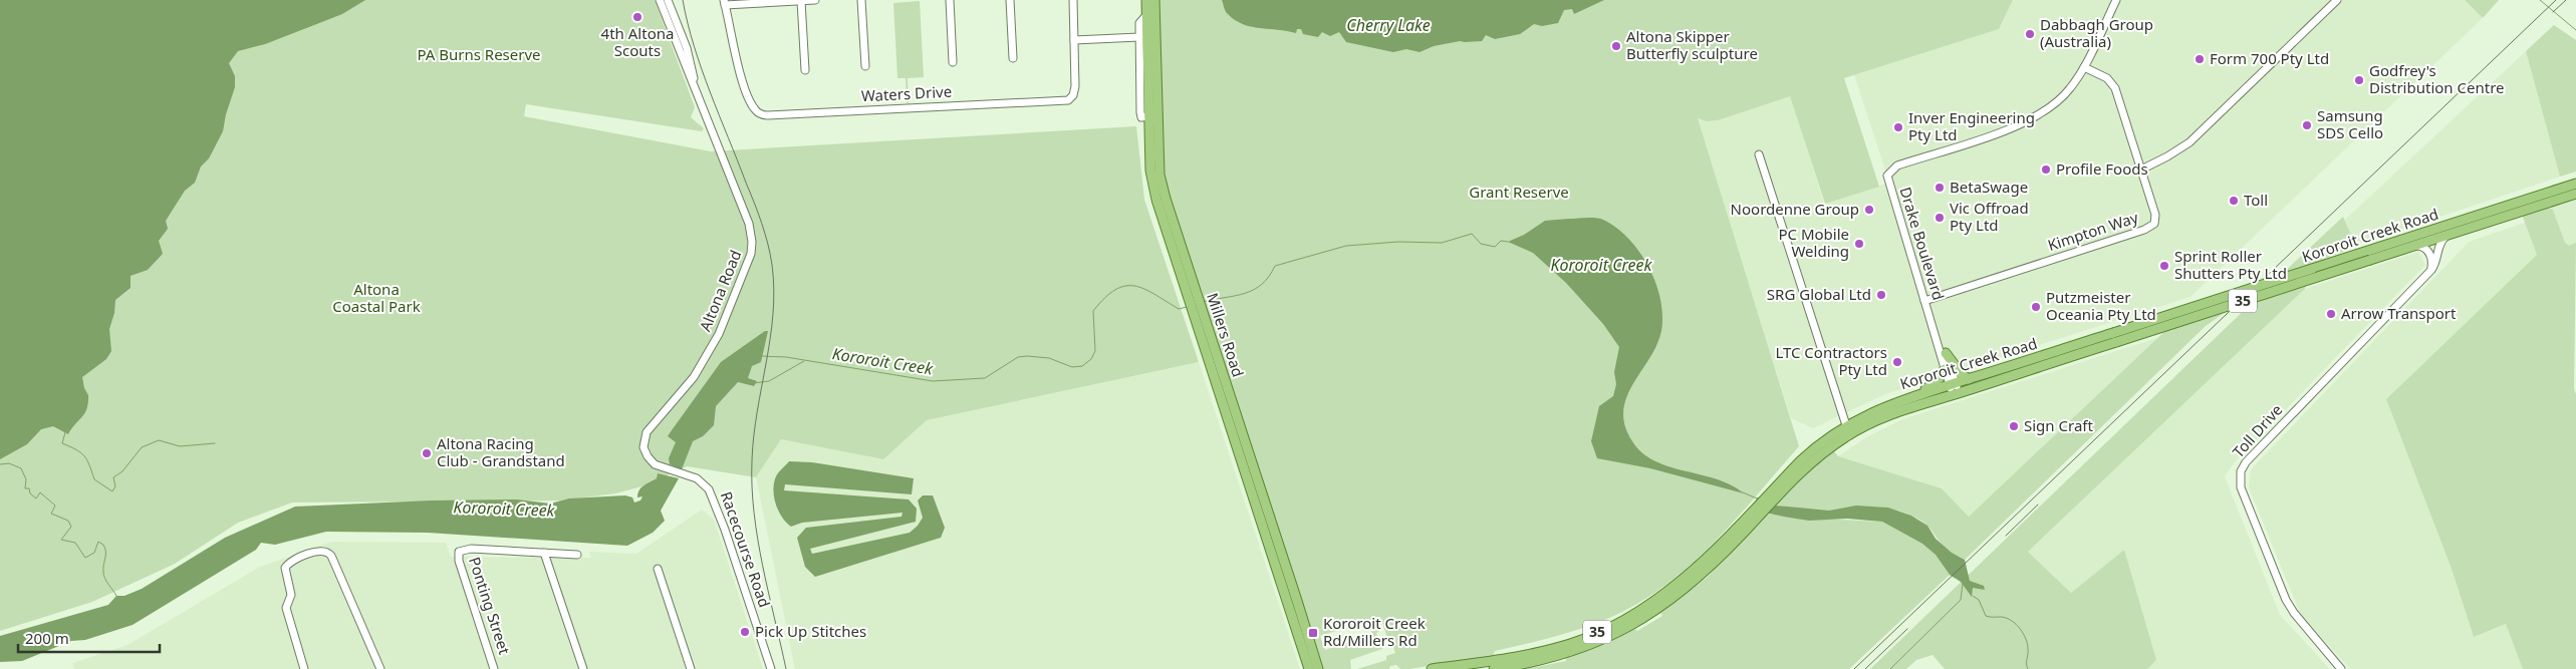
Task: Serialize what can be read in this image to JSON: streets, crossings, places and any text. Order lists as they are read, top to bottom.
{
  "streets": {
    "main road": ["Kororoit Creek Road", "35", "Millers Road"],
    "street": [
      "Waters Drive",
      "Kimpton Way",
      "Drake Boulevard",
      "Altona Road",
      "Toll Drive",
      "Racecourse Road",
      "Ponting Street"
    ]
  },
  "crossings": [
    ["Kimpton Way", "Drake Boulevard"],
    ["Kororoit Creek Road", "Drake Boulevard"],
    ["Kororoit Creek Road", "Toll Drive"],
    ["Altona Road", "Racecourse Road"]
  ],
  "water": ["Cherry Lake", "Kororoit Creek"],
  "parks": ["PA Burns Reserve", "Grant Reserve", "Altona Coastal Park"],
  "places": {
    "other": [
      "4th Altona Scouts",
      "Dabbagh Group (Australia)",
      "Altona Skipper Butterfly sculpture",
      "Form 700 Pty Ltd",
      "Godfrey's Distribution Centre",
      "Samsung SDS Cello",
      "Inver Engineering Pty Ltd",
      "Profile Foods",
      "BetaSwage",
      "Toll",
      "Noordenne Group",
      "Vic Offroad Pty Ltd",
      "PC Mobile Welding",
      "Sprint Roller Shutters Pty Ltd",
      "SRG Global Ltd",
      "Putzmeister Oceania Pty Ltd",
      "Arrow Transport",
      "LTC Contractors Pty Ltd",
      "Sign Craft",
      "Altona Racing Club - Grandstand",
      "Pick Up Stitches"
    ],
    "transit": ["Kororoit Creek Rd/Millers Rd"]
  },
  "scale_bar": "200 m"
}
